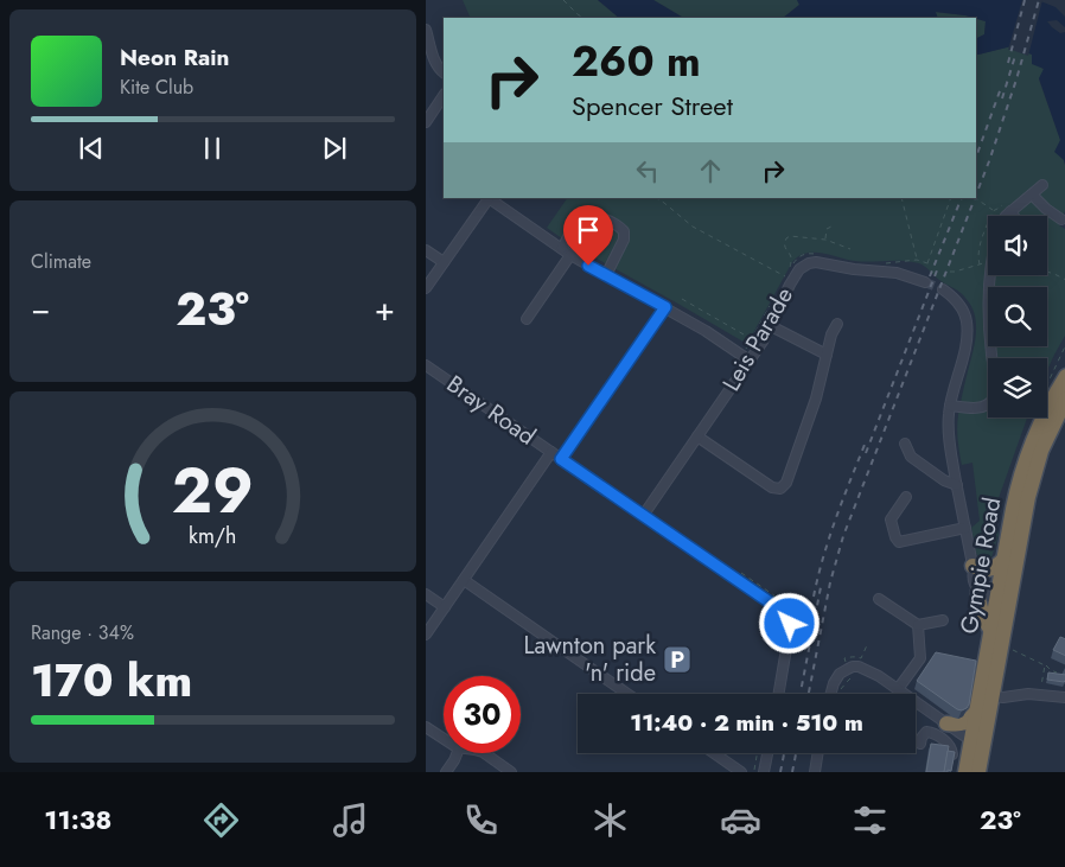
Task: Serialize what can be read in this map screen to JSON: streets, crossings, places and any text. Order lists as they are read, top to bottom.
{
  "streets": {
    "highway": ["Gympie Road"],
    "street": ["Leis Parade", "Bray Road"]
  },
  "crossings": [
    ["Leis Parade", "Bray Road"]
  ],
  "places": {
    "parking": ["Lawnton park 'n' ride"]
  },
  "page": {
    "turn": ["260 m", "Spencer Street"],
    "song": ["Neon Rain", "Kite Club"],
    "tile": [
      "Climate",
      ["Range · 34%", "170 km"]
    ],
    "heat": ["−", "23°", "+"],
    "limit": "30",
    "trip": "11:40 · 2 min · 510 m",
    "tabs": ["11:38", "23°"],
    "gauge": ["29", "km/h"]
  }
}
